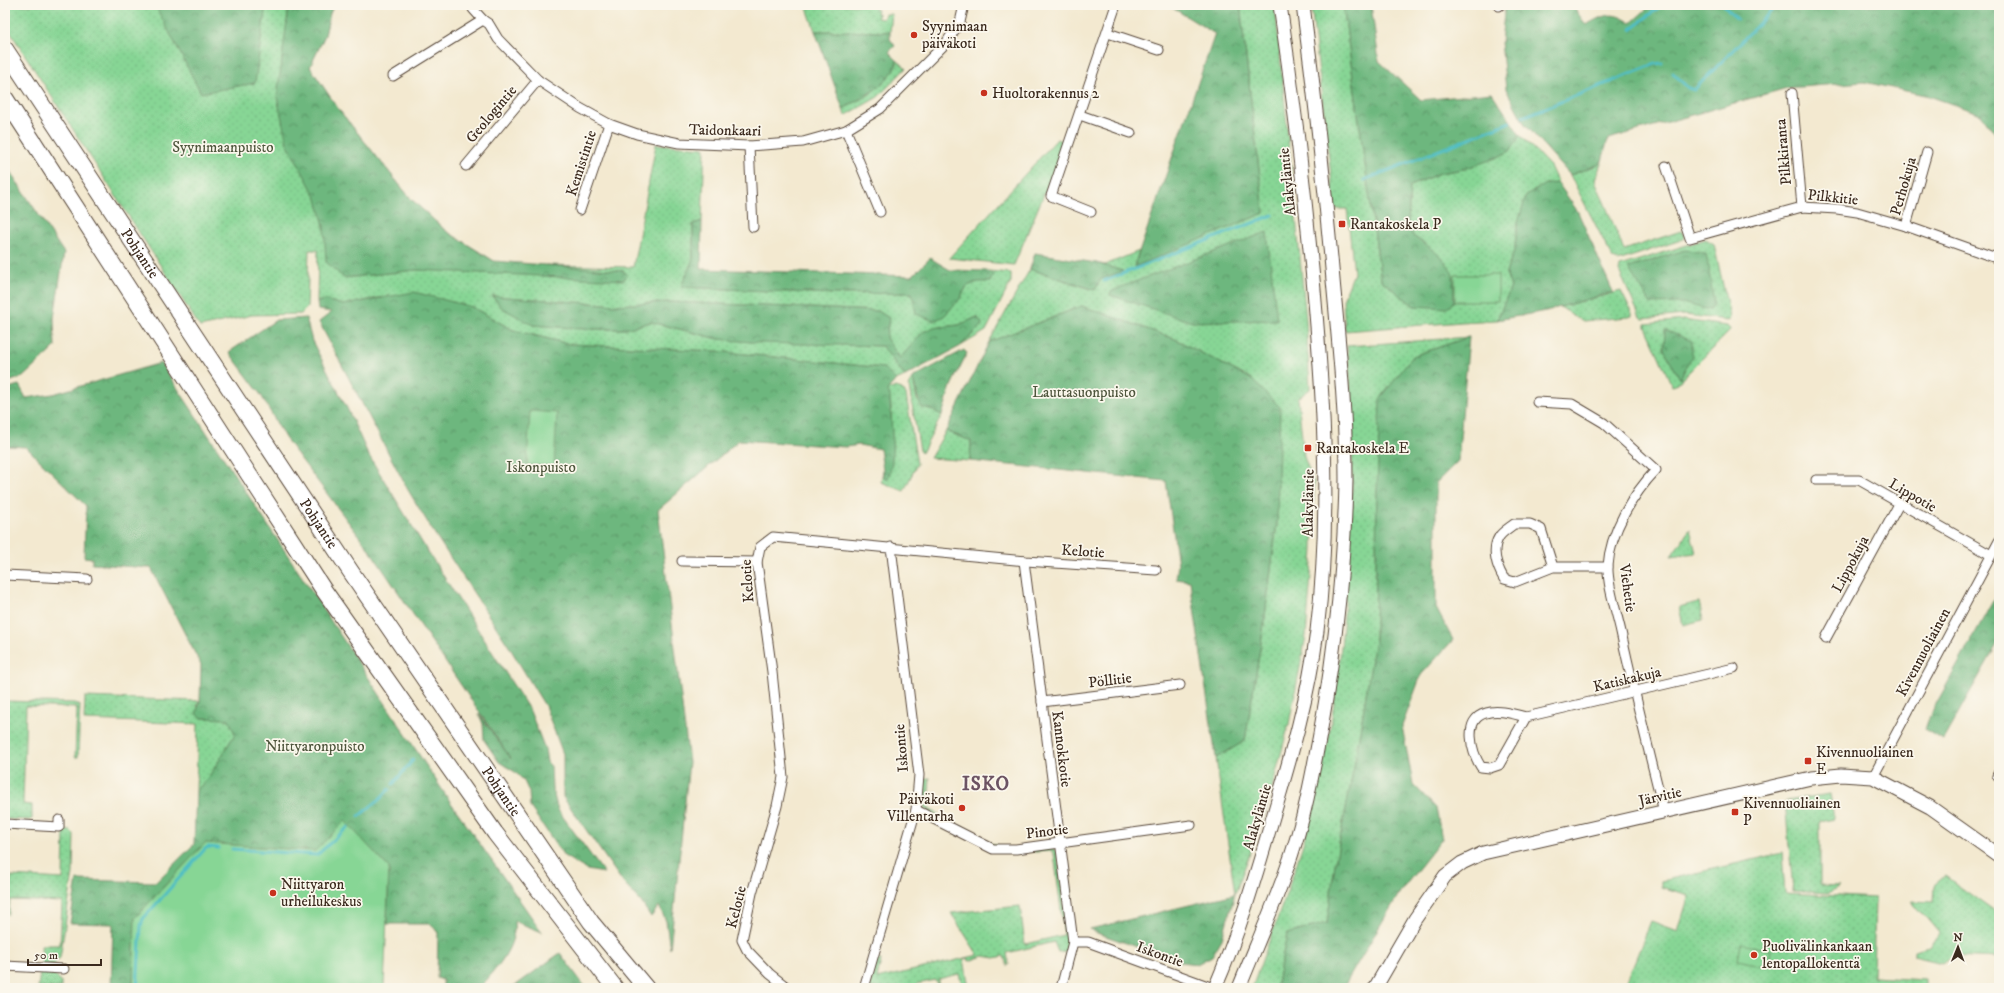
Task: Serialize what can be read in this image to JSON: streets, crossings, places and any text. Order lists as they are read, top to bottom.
{
  "streets": {
    "highway": ["Pohjantie"],
    "main road": ["Alakyläntie", "Järvitie"],
    "street": [
      "Geologintie",
      "Taidonkaari",
      "Pilkkiranta",
      "Kemistintie",
      "Perhokuja",
      "Pilkkitie",
      "Lippotie",
      "Kelotie",
      "Lippokuja",
      "Viehetie",
      "Kivennuoliainen",
      "Katiskakuja",
      "Pöllitie",
      "Iskontie",
      "Kannokkotie",
      "Pinotie"
    ]
  },
  "crossings": [
    ["Geologintie", "Taidonkaari"],
    ["Taidonkaari", "Kemistintie"],
    ["Pilkkiranta", "Pilkkitie"],
    ["Alakyläntie", "Iskontie"],
    ["Perhokuja", "Pilkkitie"],
    ["Lippotie", "Lippokuja"],
    ["Lippotie", "Kivennuoliainen"],
    ["Kelotie", "Iskontie"],
    ["Kelotie", "Kannokkotie"],
    ["Viehetie", "Katiskakuja"],
    ["Viehetie", "Järvitie"],
    ["Kivennuoliainen", "Järvitie"],
    ["Pöllitie", "Kannokkotie"],
    ["Iskontie", "Kannokkotie"],
    ["Iskontie", "Pinotie"],
    ["Kannokkotie", "Pinotie"]
  ],
  "districts": ["ISKO"],
  "parks": [
    "Syynimaanpuisto",
    "Lauttasuonpuisto",
    "Iskonpuisto",
    "Niittyaronpuisto"
  ],
  "places": {
    "other": [
      "Syynimaan päiväkoti",
      "Huoltorakennus 2",
      "Päiväkoti Villentarha",
      "Niittyaron urheilukeskus",
      "Puolivälinkankaan lentopallokenttä"
    ],
    "transit": [
      "Rantakoskela P",
      "Rantakoskela E",
      "Kivennuoliainen E",
      "Kivennuoliainen P"
    ]
  },
  "scale_bar": "50 m",
  "north": "top"
}
